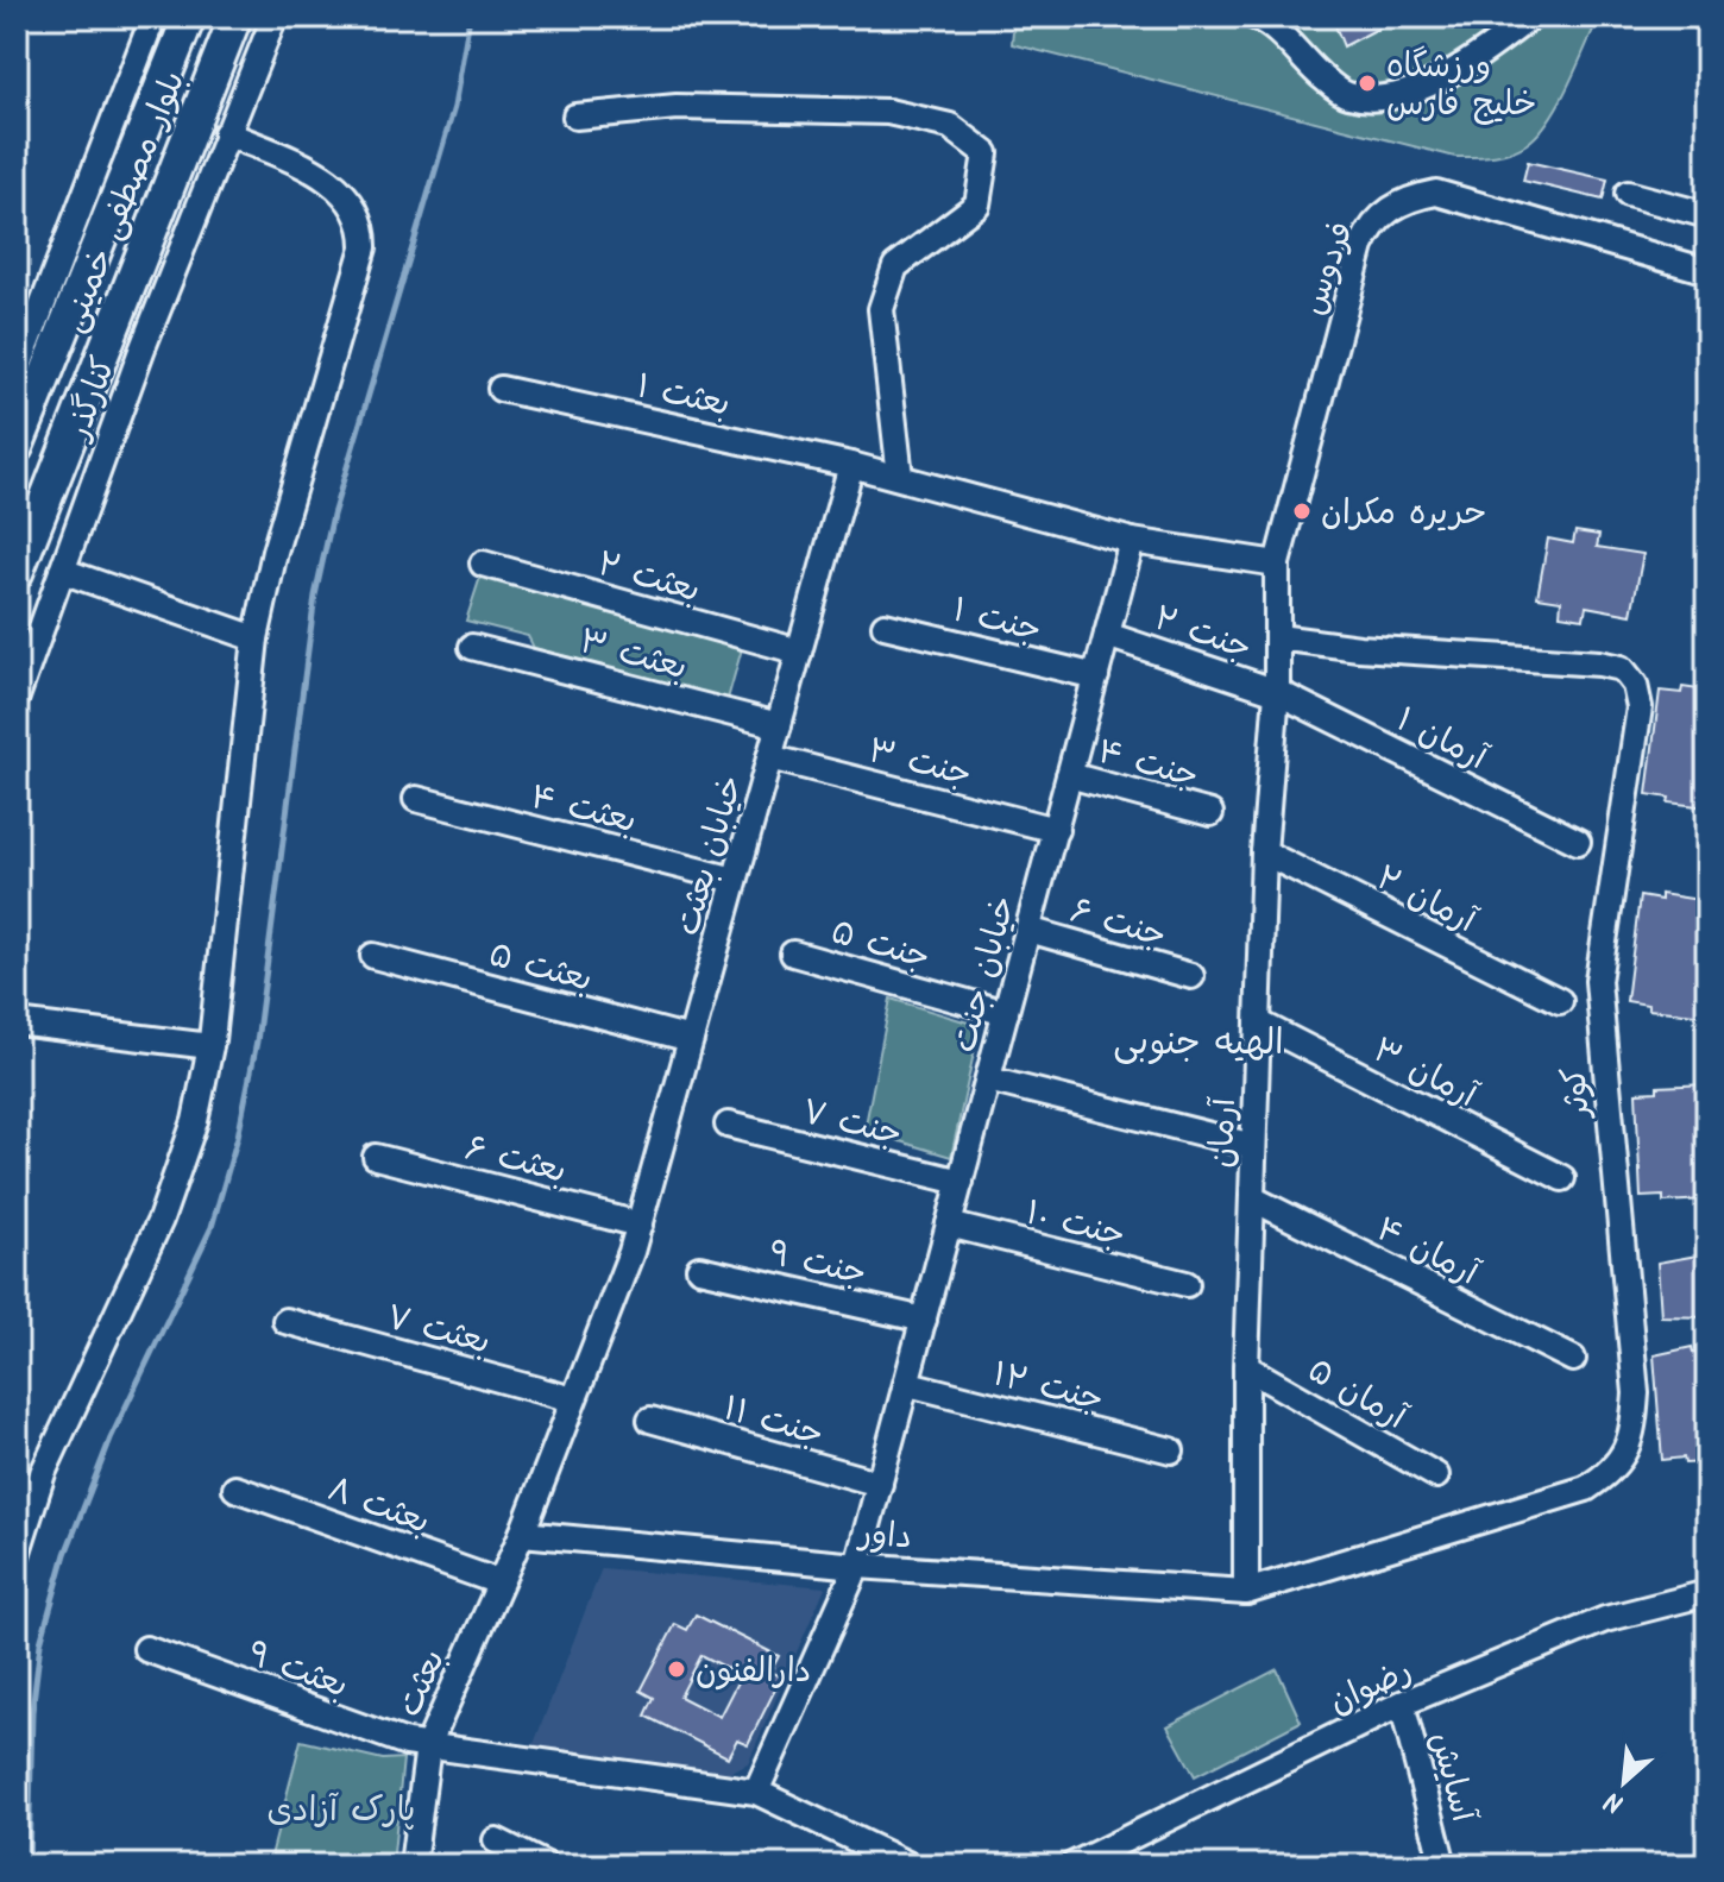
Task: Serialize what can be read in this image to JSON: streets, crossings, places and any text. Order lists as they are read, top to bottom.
{
  "streets": {
    "main road": ["بلوار مصطفی خمینی"],
    "street": [
      "فردوس",
      "بعثت ۱",
      "کنارگذر",
      "بعثت ۲",
      "جنت ۱",
      "جنت ۲",
      "بعثت ۳",
      "آرمان ۱",
      "جنت ۳",
      "جنت ۴",
      "بعثت ۴",
      "خیابان بعثت",
      "آرمان ۲",
      "جنت ۶",
      "جنت ۵",
      "بعثت ۵",
      "خیابان جنت",
      "آرمان ۳",
      "کوثر",
      "جنت ۷",
      "آرمان",
      "بعثت ۶",
      "جنت ۱۰",
      "آرمان ۴",
      "جنت ۹",
      "بعثت ۷",
      "جنت ۱۲",
      "آرمان ۵",
      "جنت ۱۱",
      "بعثت ۸",
      "داور",
      "بعثت ۹",
      "بعثت",
      "رضوان",
      "آسایش"
    ]
  },
  "crossings": [
    ["فردوس", "آرمان"],
    ["بعثت ۱", "خیابان بعثت"],
    ["بعثت ۲", "خیابان بعثت"],
    ["جنت ۱", "خیابان جنت"],
    ["جنت ۲", "آرمان ۱"],
    ["جنت ۲", "خیابان جنت"],
    ["جنت ۲", "آرمان"],
    ["بعثت ۳", "خیابان بعثت"],
    ["آرمان ۱", "آرمان"],
    ["جنت ۳", "خیابان بعثت"],
    ["جنت ۳", "خیابان جنت"],
    ["جنت ۴", "خیابان جنت"],
    ["بعثت ۴", "خیابان بعثت"],
    ["خیابان بعثت", "بعثت ۵"],
    ["خیابان بعثت", "بعثت ۶"],
    ["خیابان بعثت", "بعثت ۷"],
    ["خیابان بعثت", "داور"],
    ["خیابان بعثت", "بعثت"],
    ["آرمان ۲", "آرمان"],
    ["جنت ۶", "خیابان جنت"],
    ["جنت ۵", "خیابان جنت"],
    ["خیابان جنت", "جنت ۷"],
    ["خیابان جنت", "جنت ۱۰"],
    ["خیابان جنت", "جنت ۹"],
    ["خیابان جنت", "جنت ۱۲"],
    ["خیابان جنت", "جنت ۱۱"],
    ["خیابان جنت", "داور"],
    ["خیابان جنت", "بعثت ۹"],
    ["آرمان ۳", "آرمان"],
    ["کوثر", "آرمان"],
    ["کوثر", "داور"],
    ["آرمان", "آرمان ۴"],
    ["آرمان", "آرمان ۵"],
    ["آرمان", "داور"],
    ["بعثت ۸", "بعثت"],
    ["داور", "بعثت"],
    ["بعثت ۹", "بعثت"],
    ["رضوان", "آسایش"]
  ],
  "districts": ["الهیه جنوبی"],
  "parks": ["پارک آزادی"],
  "places": ["ورزشگاه خلیج فارس", "حریره مکران", "دارالفنون"],
  "north": "bottom left"
}
